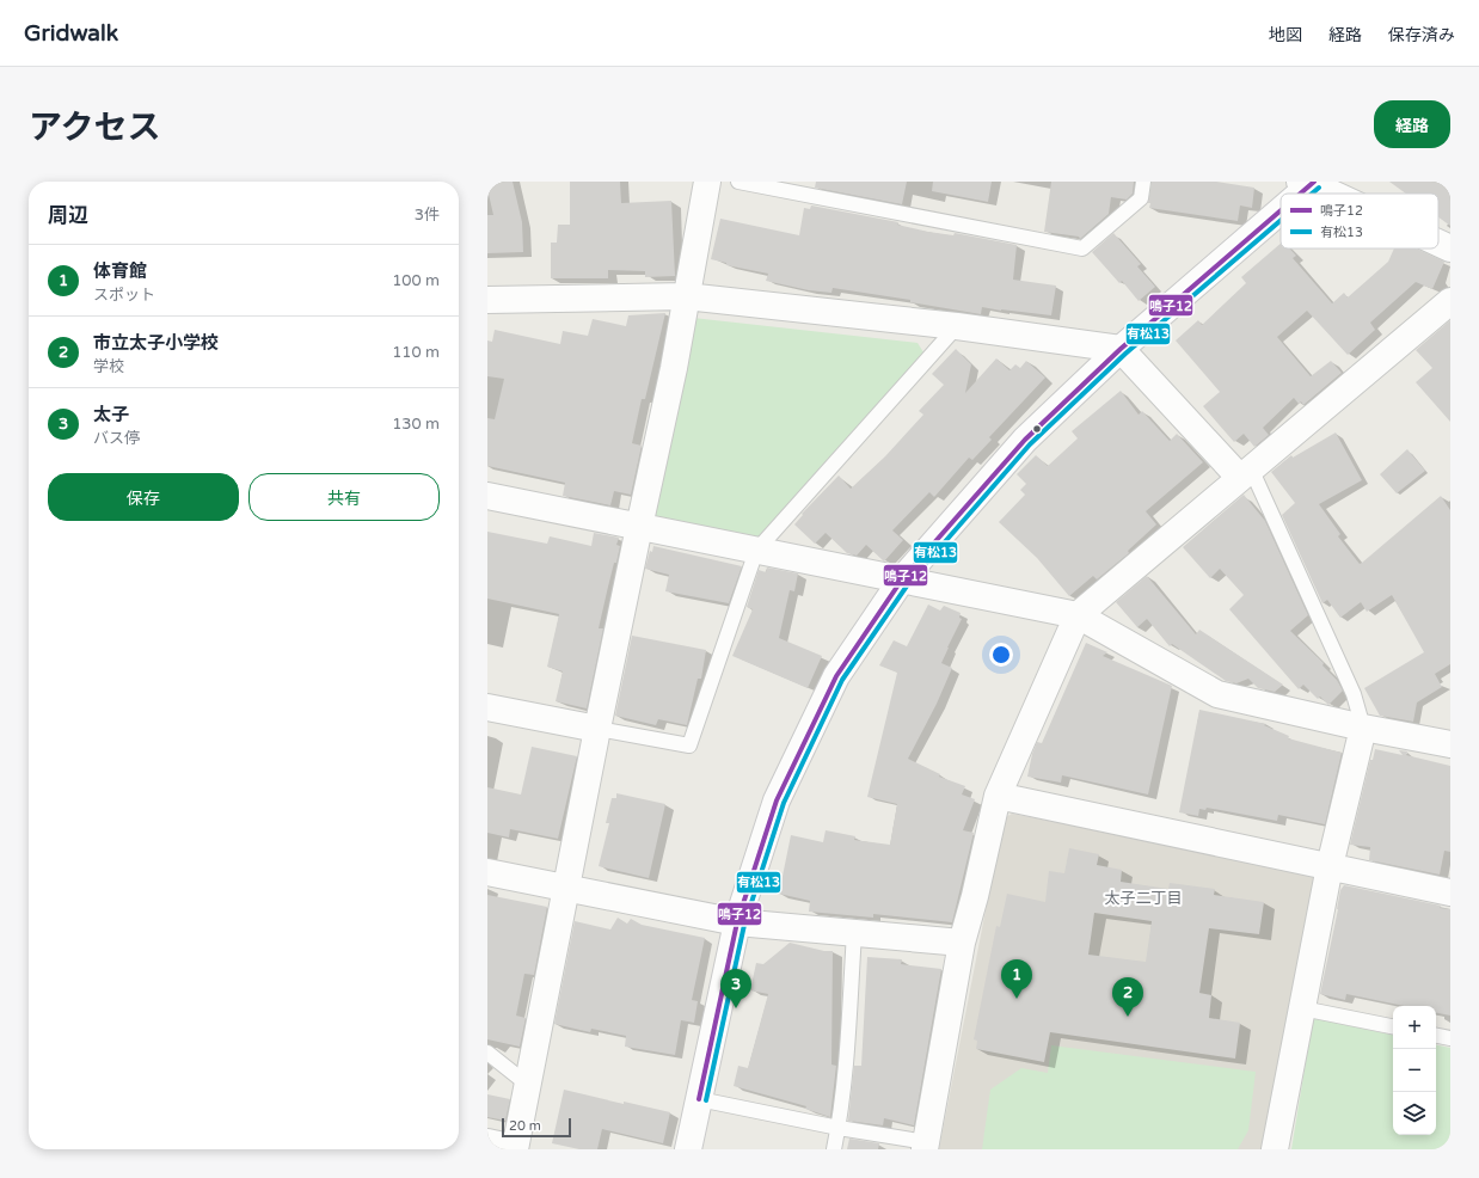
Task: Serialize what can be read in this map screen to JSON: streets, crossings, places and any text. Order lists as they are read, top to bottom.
{
  "districts": ["太子二丁目"],
  "lines": ["transit line 鳴子12", "transit line 有松13"],
  "legend": ["鳴子12", "有松13"],
  "scale_bar": "20 m",
  "page": {
    "header": "Gridwalk",
    "nav": ["地図", "経路", "保存済み"],
    "title": "アクセス",
    "buttons": [
      "経路",
      ["保存", "共有"]
    ],
    "heading": ["周辺", "3件"],
    "list": [
      {
        "mark": "1",
        "name": "体育館",
        "note": "スポット",
        "value": "100 m"
      },
      {
        "mark": "2",
        "name": "市立太子小学校",
        "note": "学校",
        "value": "110 m"
      },
      {
        "mark": "3",
        "name": "太子",
        "note": "バス停",
        "value": "130 m"
      }
    ],
    "pins": ["1", "3", "2"],
    "map_buttons": ["+", "−"],
    "scale": "20 m"
  }
}
